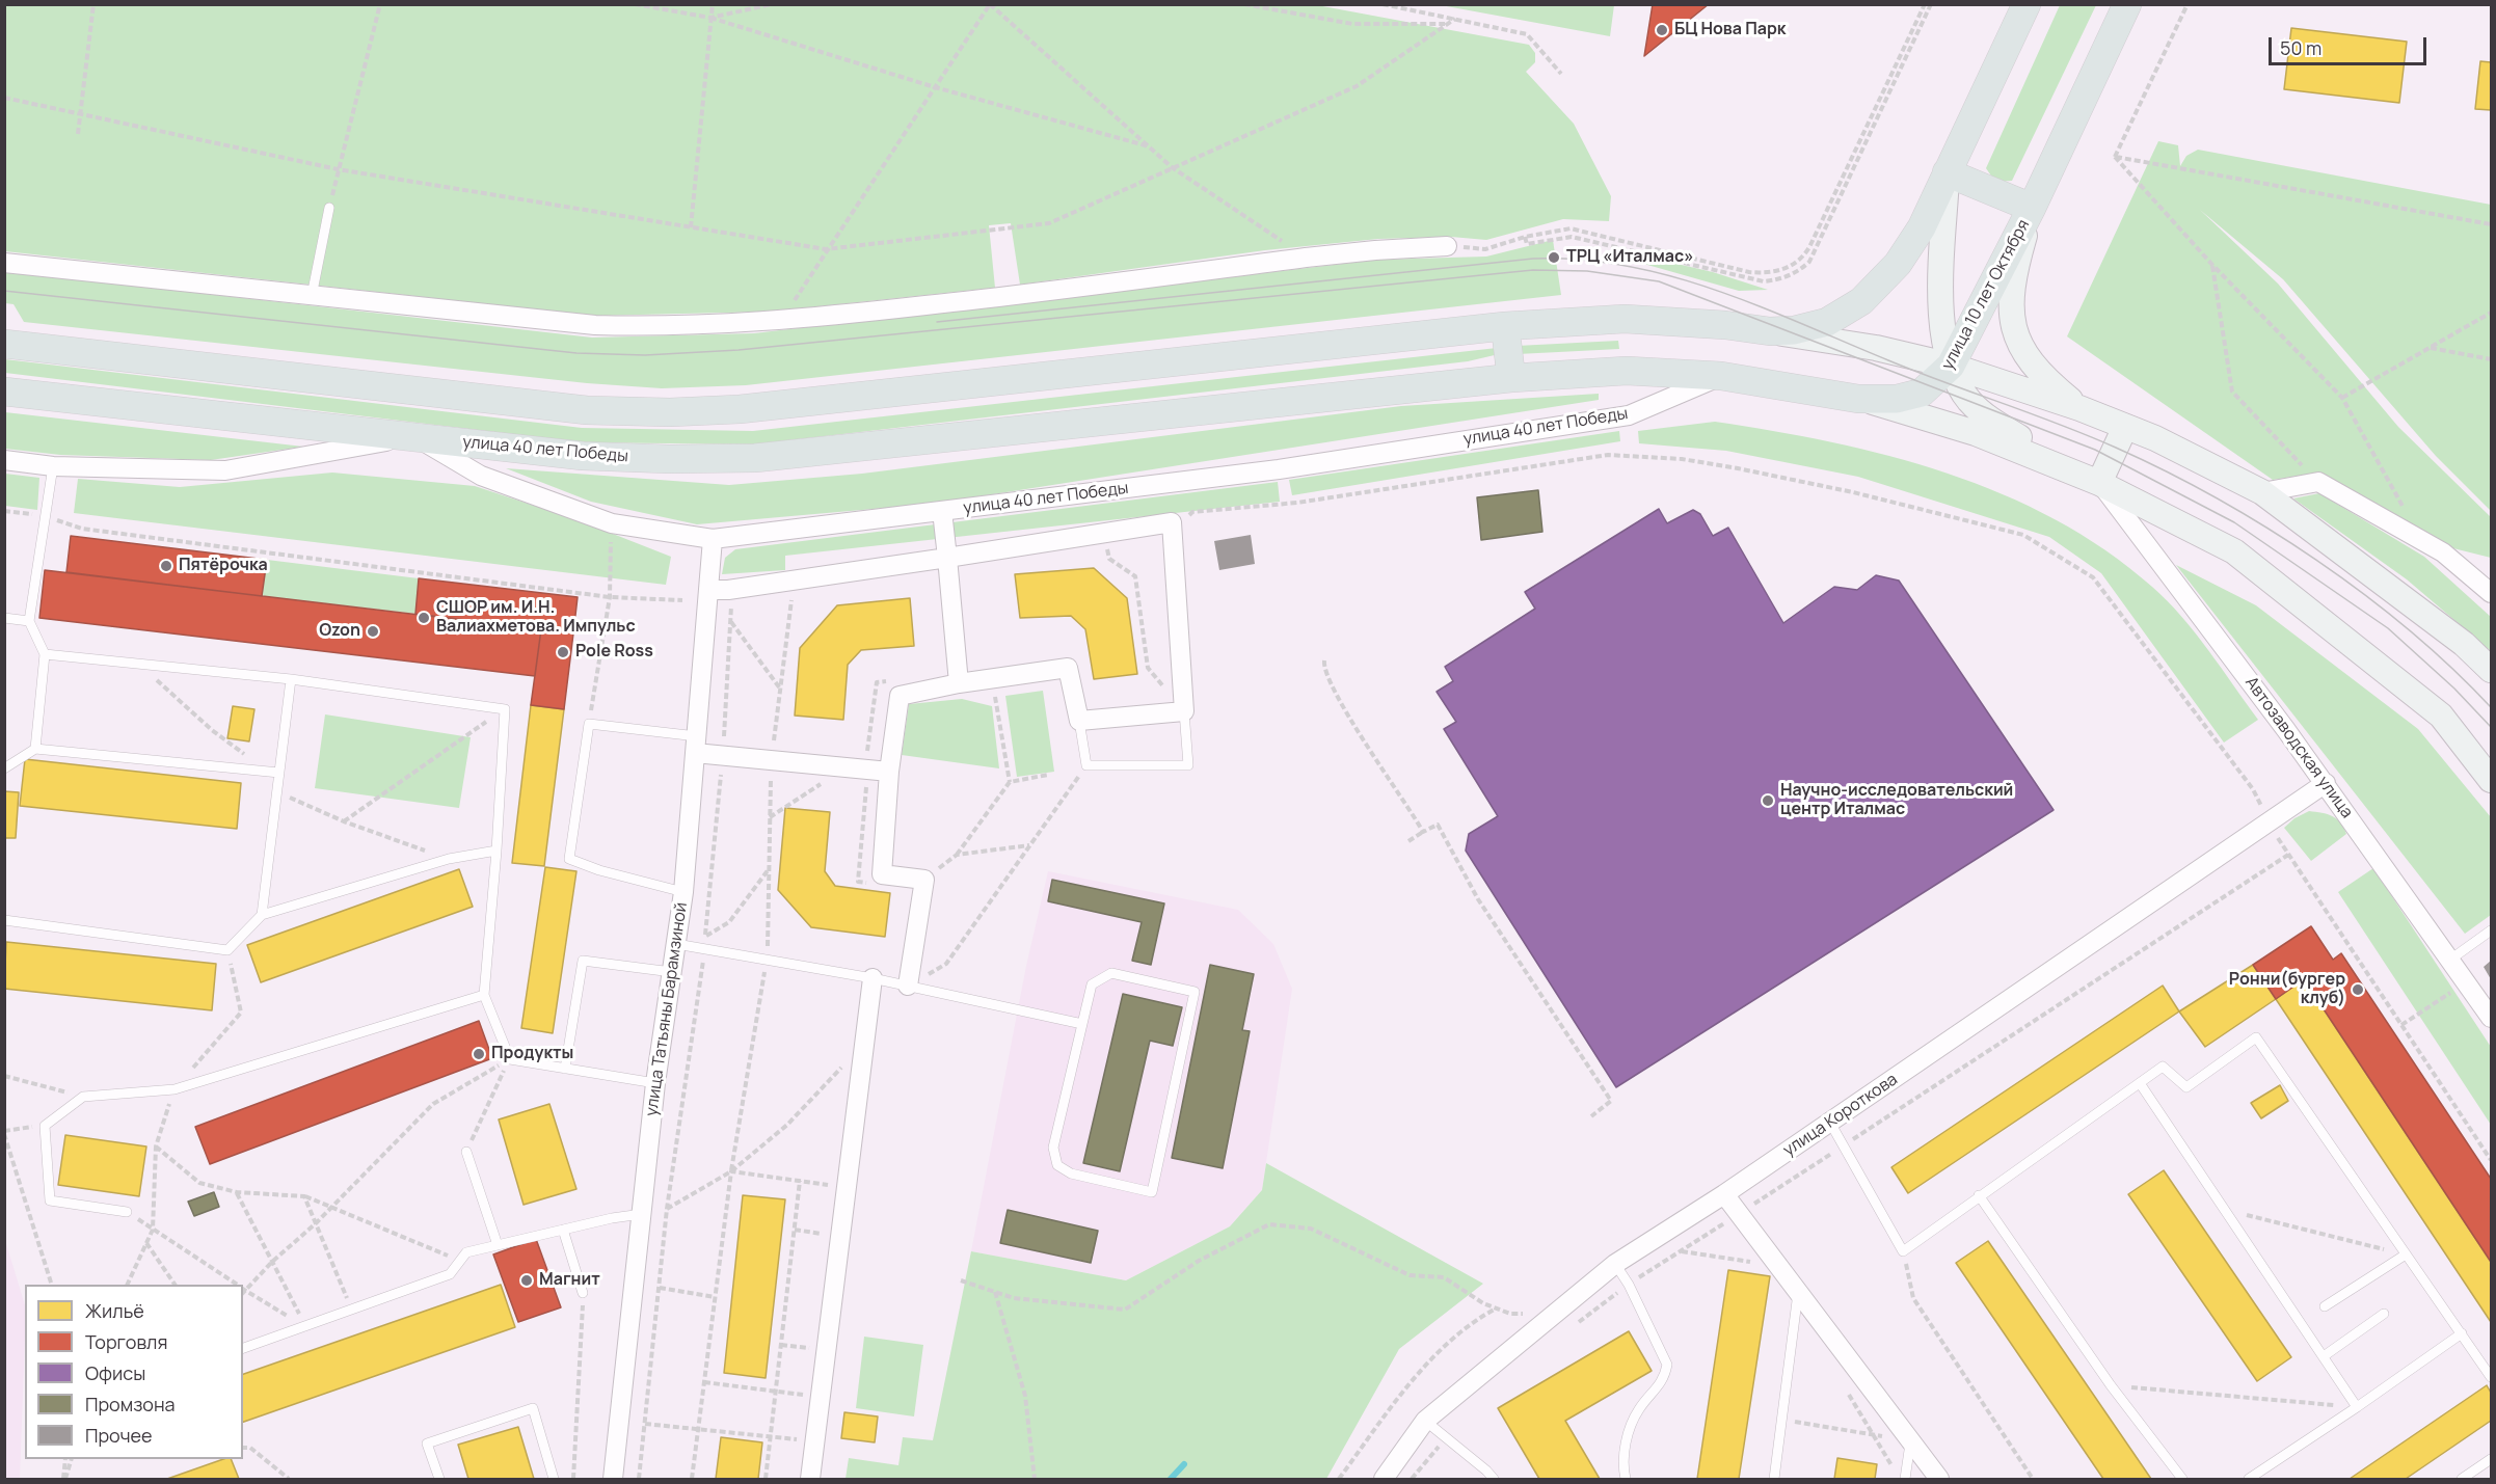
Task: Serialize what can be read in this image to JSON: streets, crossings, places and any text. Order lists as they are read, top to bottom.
{
  "streets": {
    "main road": ["улица 10 лет Октября", "улица 40 лет Победы"],
    "street": ["Автозаводская улица", "улица Татьяны Барамзиной", "улица Короткова"]
  },
  "crossings": [
    ["улица 10 лет Октября", "улица 40 лет Победы"],
    ["улица 40 лет Победы", "улица Татьяны Барамзиной"],
    ["Автозаводская улица", "улица Короткова"]
  ],
  "places": [
    "БЦ Нова Парк",
    "ТРЦ «Италмас»",
    "Пятёрочка",
    "СШОР им. И.Н. Валиахметова. Импульс",
    "Ozon",
    "Pole Ross",
    "Научно-исследовательский центр Италмас",
    "Ронни(бургер клуб)",
    "Продукты",
    "Магнит"
  ],
  "legend": [
    "Жильё",
    "Торговля",
    "Офисы",
    "Промзона",
    "Прочее"
  ],
  "scale_bar": "50 m"
}
